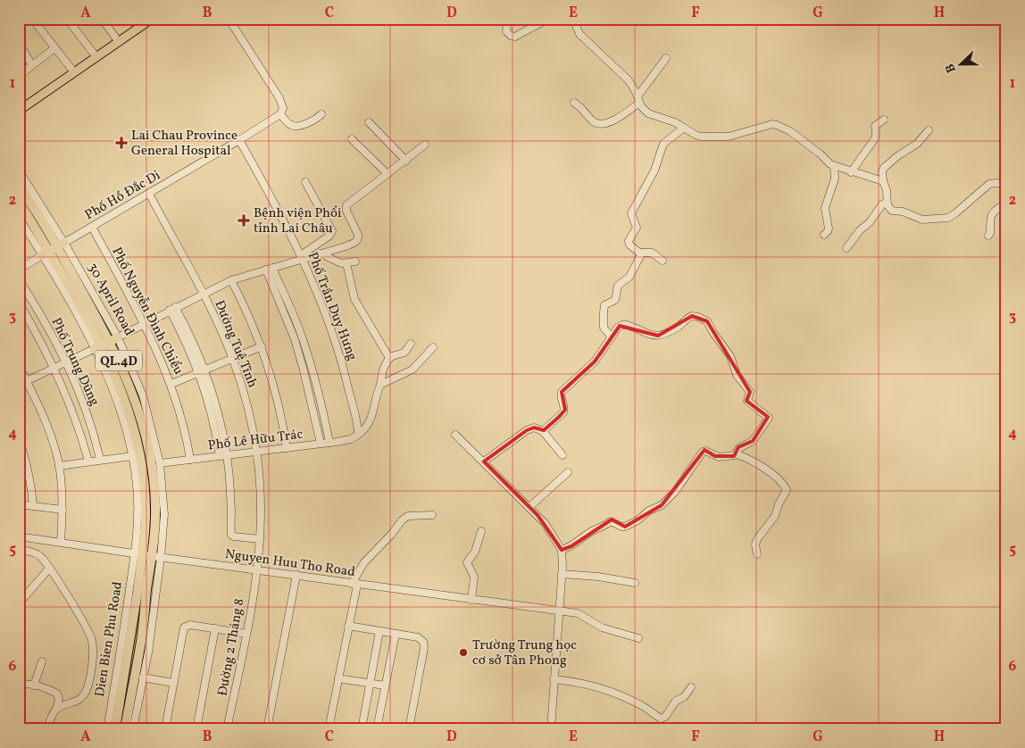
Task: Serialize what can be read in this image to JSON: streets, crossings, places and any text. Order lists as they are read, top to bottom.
{
  "streets": {
    "highway": ["30 April Road", "QL.4D", "Dien Bien Phu Road"],
    "street": [
      "Phố Hồ Đắc Di",
      "Phố Trần Duy Hưng",
      "Phố Nguyễn Đình Chiểu",
      "Đường Tuệ Tĩnh",
      "Phố Trung Dũng",
      "Phố Lê Hữu Trác",
      "Nguyen Huu Tho Road",
      "Đường 2 Tháng 8"
    ]
  },
  "crossings": [
    ["Phố Hồ Đắc Di", "30 April Road"],
    ["Phố Hồ Đắc Di", "Phố Trần Duy Hưng"],
    ["Phố Hồ Đắc Di", "Phố Nguyễn Đình Chiểu"],
    ["Phố Hồ Đắc Di", "Đường Tuệ Tĩnh"],
    ["30 April Road", "QL.4D"],
    ["30 April Road", "Phố Lê Hữu Trác"],
    ["30 April Road", "Nguyen Huu Tho Road"],
    ["30 April Road", "Dien Bien Phu Road"],
    ["Phố Trần Duy Hưng", "Phố Lê Hữu Trác"],
    ["Phố Nguyễn Đình Chiểu", "Phố Lê Hữu Trác"],
    ["Đường Tuệ Tĩnh", "Phố Lê Hữu Trác"],
    ["Đường Tuệ Tĩnh", "Nguyen Huu Tho Road"],
    ["Đường Tuệ Tĩnh", "Đường 2 Tháng 8"],
    ["QL.4D", "Nguyen Huu Tho Road"],
    ["QL.4D", "Dien Bien Phu Road"],
    ["Nguyen Huu Tho Road", "Dien Bien Phu Road"],
    ["Nguyen Huu Tho Road", "Đường 2 Tháng 8"]
  ],
  "places": {
    "health": ["Lai Chau Province General Hospital", "Bệnh viện Phổi tỉnh Lai Châu"],
    "other": ["Trường Trung học cơ sở Tân Phong"]
  },
  "north": "left",
  "grid": {
    "columns": [
      "A",
      "B",
      "C",
      "D",
      "E",
      "F",
      "G",
      "H"
    ],
    "rows": [
      "1",
      "2",
      "3",
      "4",
      "5",
      "6"
    ]
  }
}
